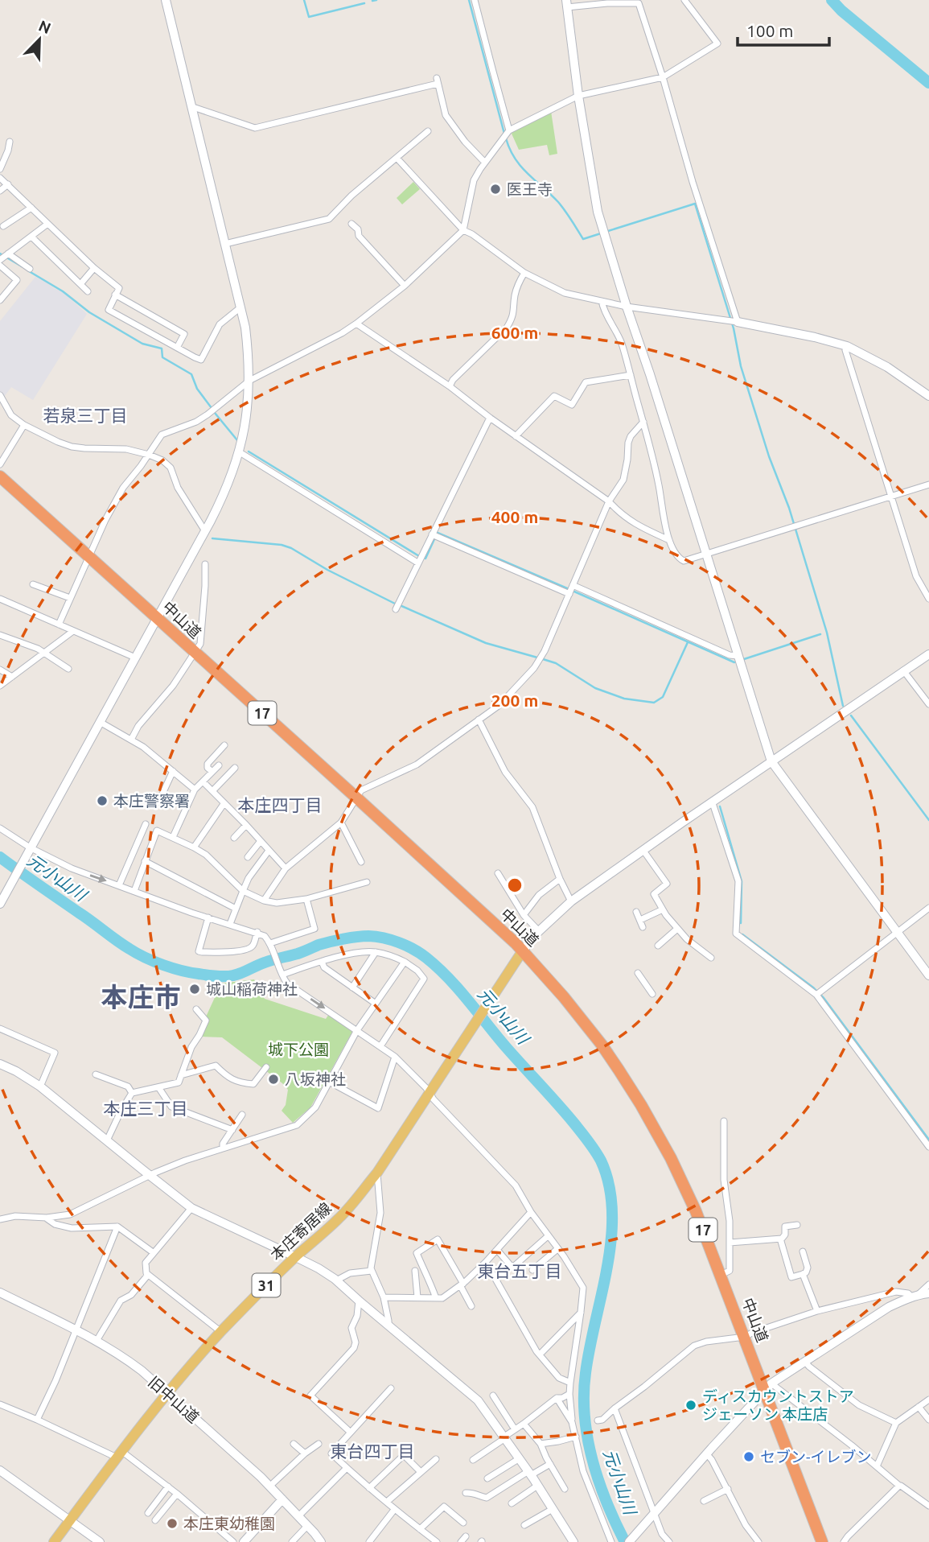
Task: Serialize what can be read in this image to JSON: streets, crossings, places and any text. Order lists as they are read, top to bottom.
{
  "streets": {
    "highway": ["中山道", "17"],
    "main road": ["本庄寄居線", "31"],
    "street": ["旧中山道"]
  },
  "crossings": [
    ["中山道", "本庄寄居線"],
    ["本庄寄居線", "旧中山道"]
  ],
  "districts": [
    "若泉三丁目",
    "本庄四丁目",
    "本庄市",
    "本庄三丁目",
    "東台五丁目",
    "東台四丁目"
  ],
  "water": ["元小山川"],
  "parks": ["城下公園"],
  "places": [
    "医王寺",
    "本庄警察署",
    "城山稲荷神社",
    "八坂神社",
    "ディスカウントストア ジェーソン 本庄店",
    "セブン-イレブン",
    "本庄東幼稚園"
  ],
  "scale_bar": "100 m",
  "north": "top right",
  "rings": ["600 m", "400 m", "200 m"]
}
